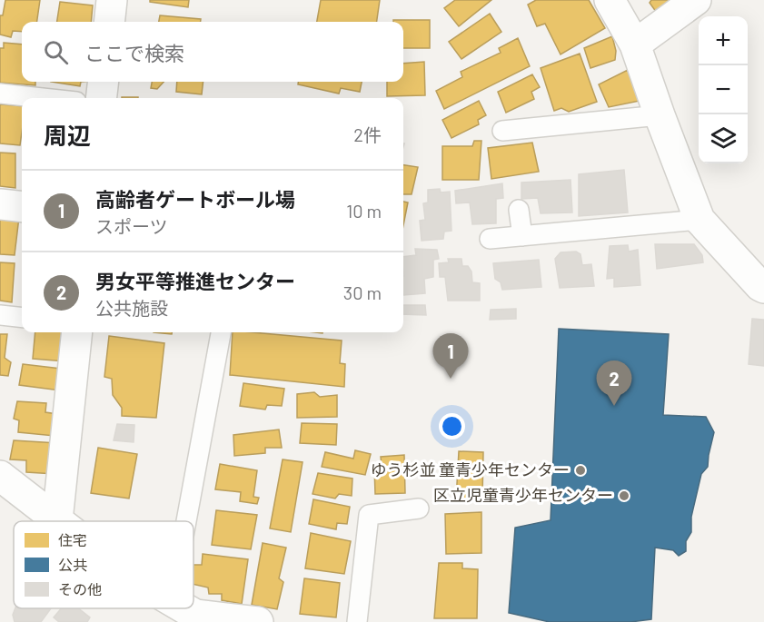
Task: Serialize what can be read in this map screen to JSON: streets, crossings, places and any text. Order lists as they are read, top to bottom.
{
  "places": ["ゆう杉並 童青少年センター", "区立児童青少年センター"],
  "legend": ["住宅", "公共", "その他"],
  "page": {
    "map_buttons": ["+", "−"],
    "search": "ここで検索",
    "heading": ["周辺", "2件"],
    "list": [
      {
        "mark": "1",
        "name": "高齢者ゲートボール場",
        "note": "スポーツ",
        "value": "10 m"
      },
      {
        "mark": "2",
        "name": "男女平等推進センター",
        "note": "公共施設",
        "value": "30 m"
      }
    ],
    "pins": ["1", "2"]
  }
}
